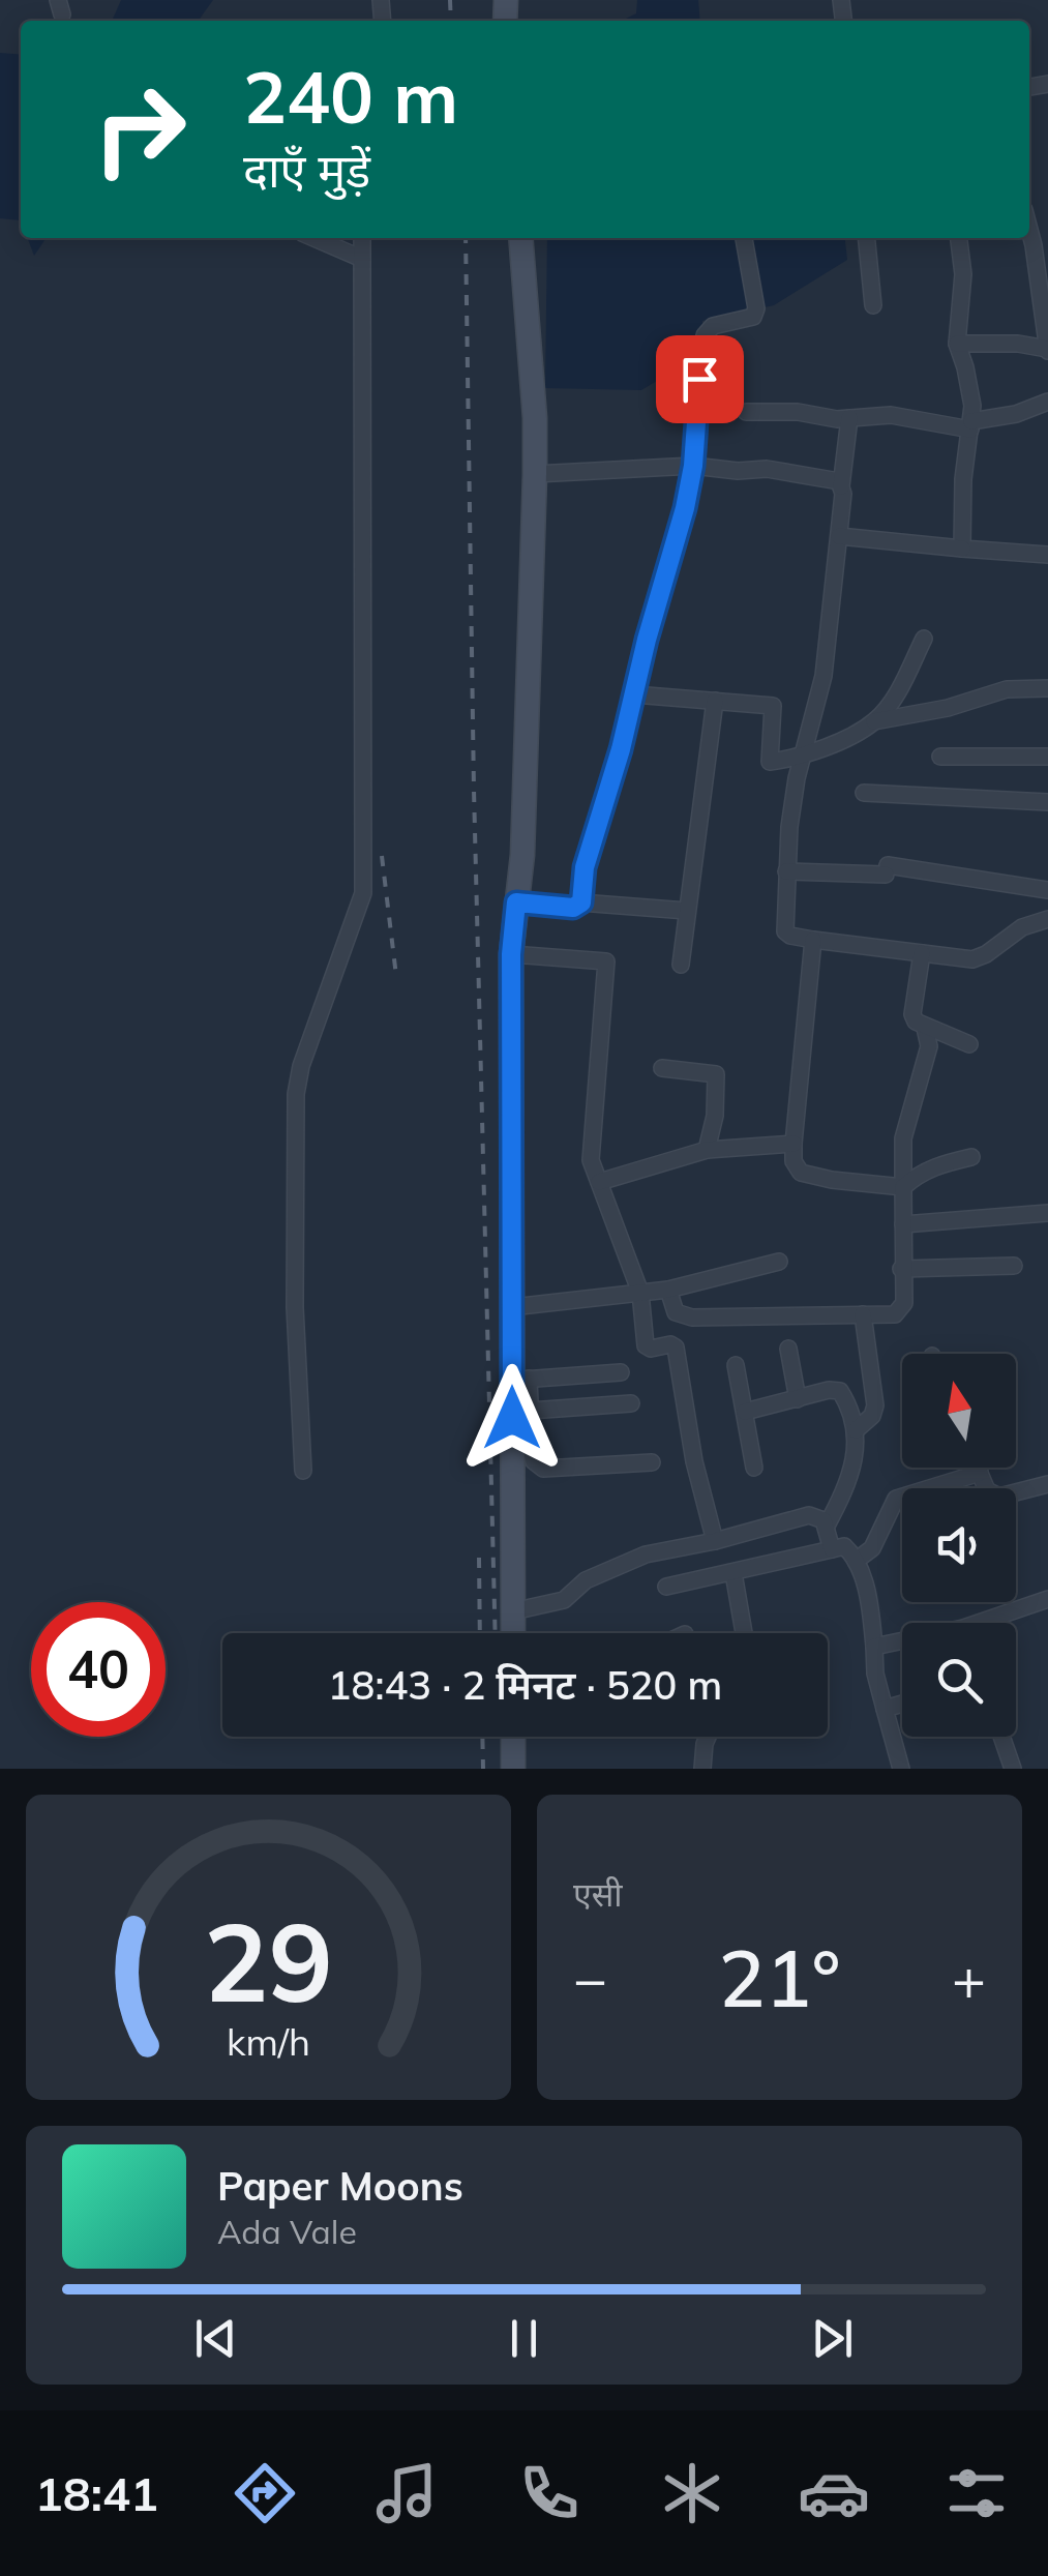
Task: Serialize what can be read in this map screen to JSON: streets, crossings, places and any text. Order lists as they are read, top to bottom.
{
  "north": "top",
  "page": {
    "turn": ["240 m", "दाएँ मुड़ें"],
    "limit": "40",
    "trip": "18:43 · 2 मिनट · 520 m",
    "tile": "एसी",
    "heat": ["−", "21°", "+"],
    "song": ["Paper Moons", "Ada Vale"],
    "tabs": "18:41",
    "gauge": ["29", "km/h"]
  }
}
